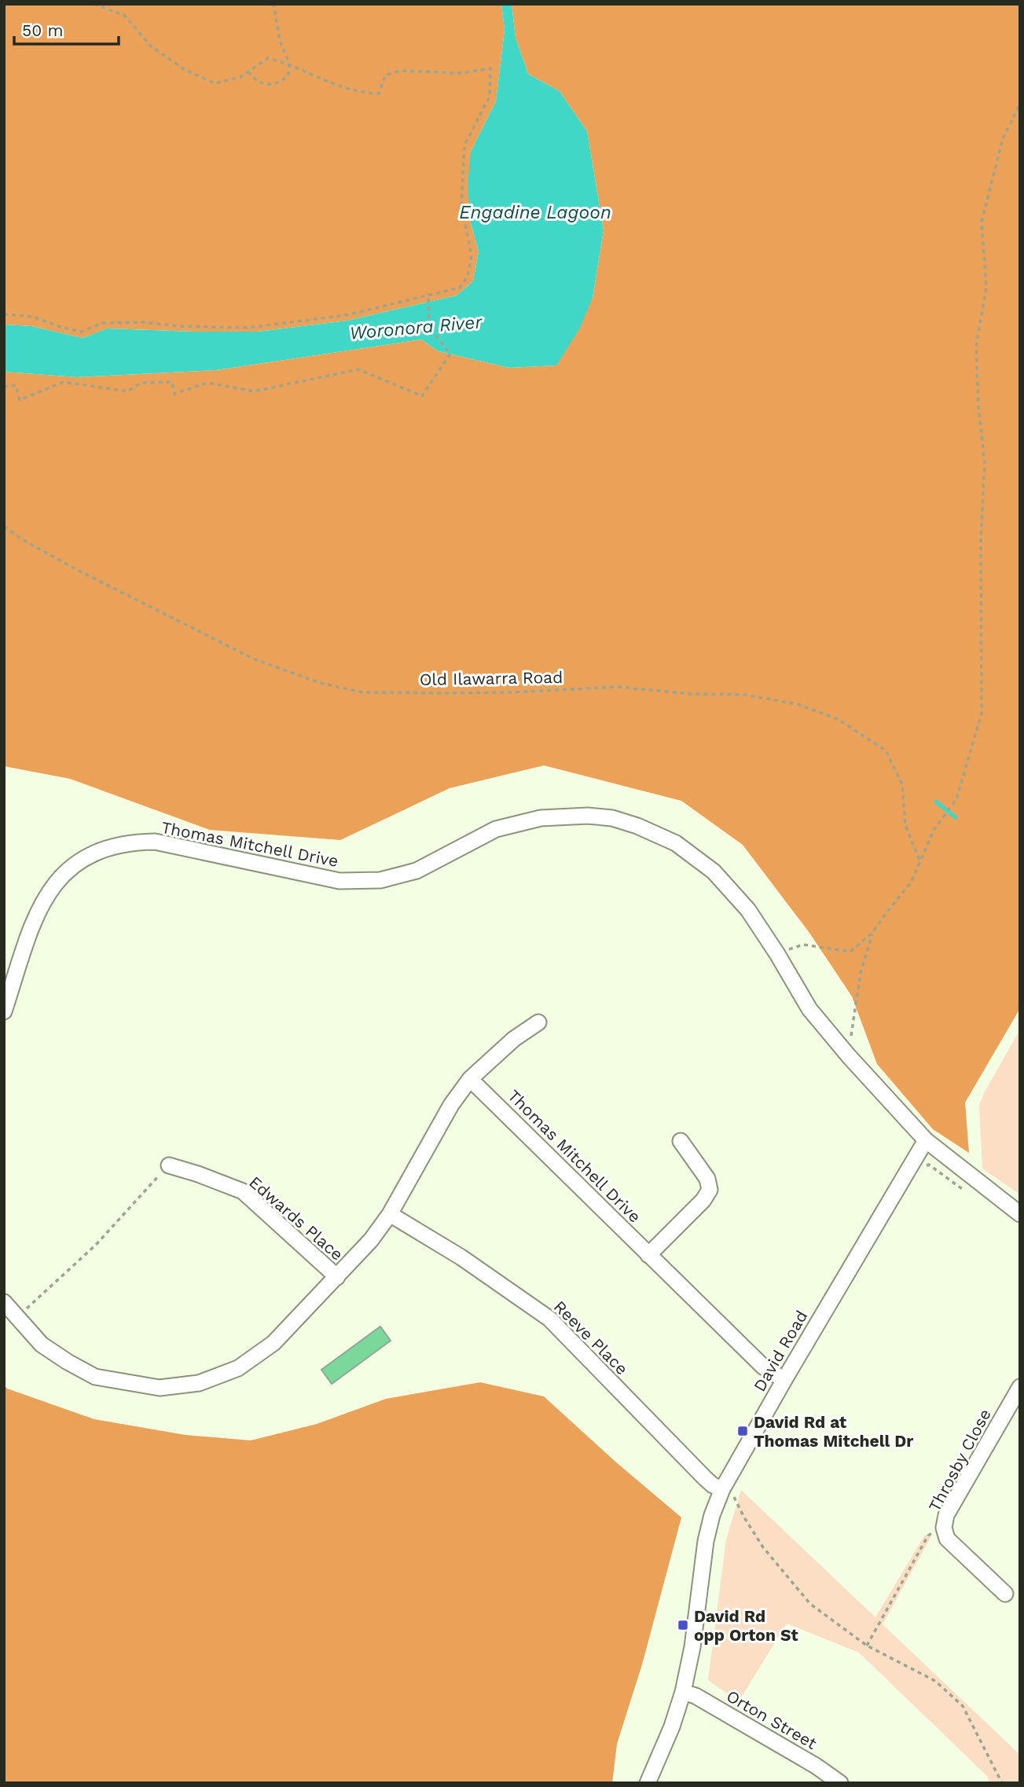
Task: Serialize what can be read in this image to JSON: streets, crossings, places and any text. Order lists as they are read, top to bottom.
{
  "streets": {
    "street": [
      "Thomas Mitchell Drive",
      "Edwards Place",
      "Reeve Place",
      "David Road",
      "Throsby Close",
      "Orton Street"
    ],
    "path": ["Old Ilawarra Road"]
  },
  "crossings": [
    ["Thomas Mitchell Drive", "David Road"],
    ["Reeve Place", "David Road"],
    ["David Road", "Orton Street"]
  ],
  "water": ["Engadine Lagoon", "Woronora River"],
  "places": {
    "transit": ["David Rd at Thomas Mitchell Dr", "David Rd opp Orton St"]
  },
  "scale_bar": "50 m"
}
